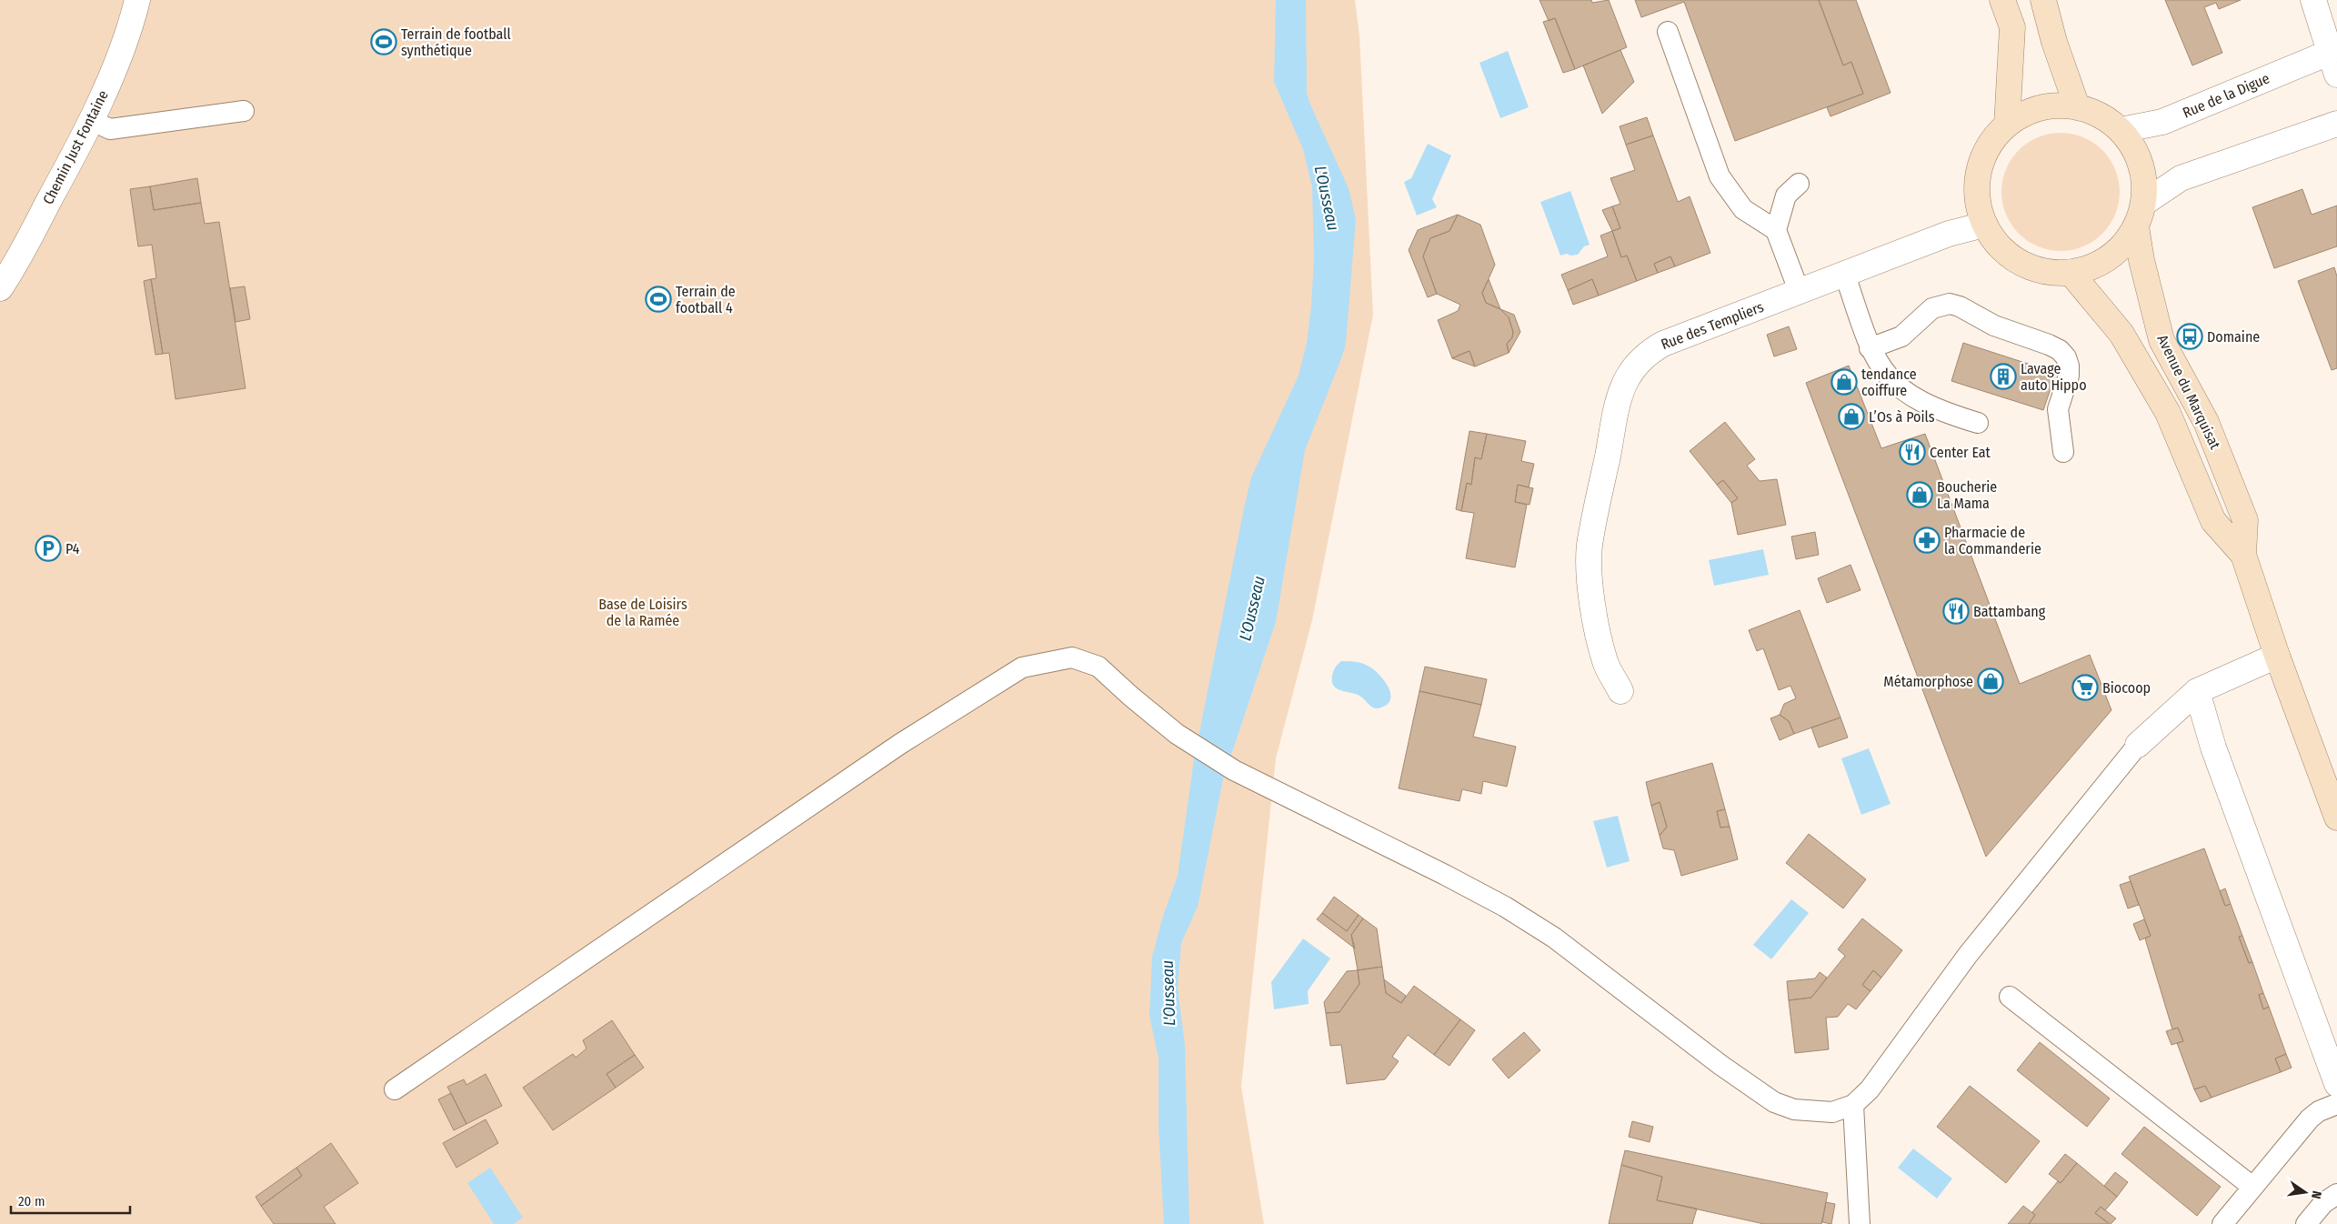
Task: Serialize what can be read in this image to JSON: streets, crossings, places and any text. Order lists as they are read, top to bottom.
{
  "streets": {
    "main road": ["Avenue du Marquisat"],
    "street": ["Rue de la Digue", "Chemin Just Fontaine", "Rue des Templiers"]
  },
  "water": ["L'Ousseau"],
  "parks": ["Base de Loisirs de la Ramée"],
  "places": {
    "sports": ["Terrain de football synthétique", "Terrain de football 4"],
    "bus stop": ["Domaine"],
    "building": ["Lavage auto Hippo"],
    "shop": [
      "tendance coiffure",
      "L’Os à Poils",
      "Boucherie La Mama",
      "Métamorphose"
    ],
    "restaurant": ["Center Eat", "Battambang"],
    "pharmacy": ["Pharmacie de la Commanderie"],
    "parking": ["P4"],
    "supermarket": ["Biocoop"]
  },
  "scale_bar": "20 m",
  "north": "right"
}
